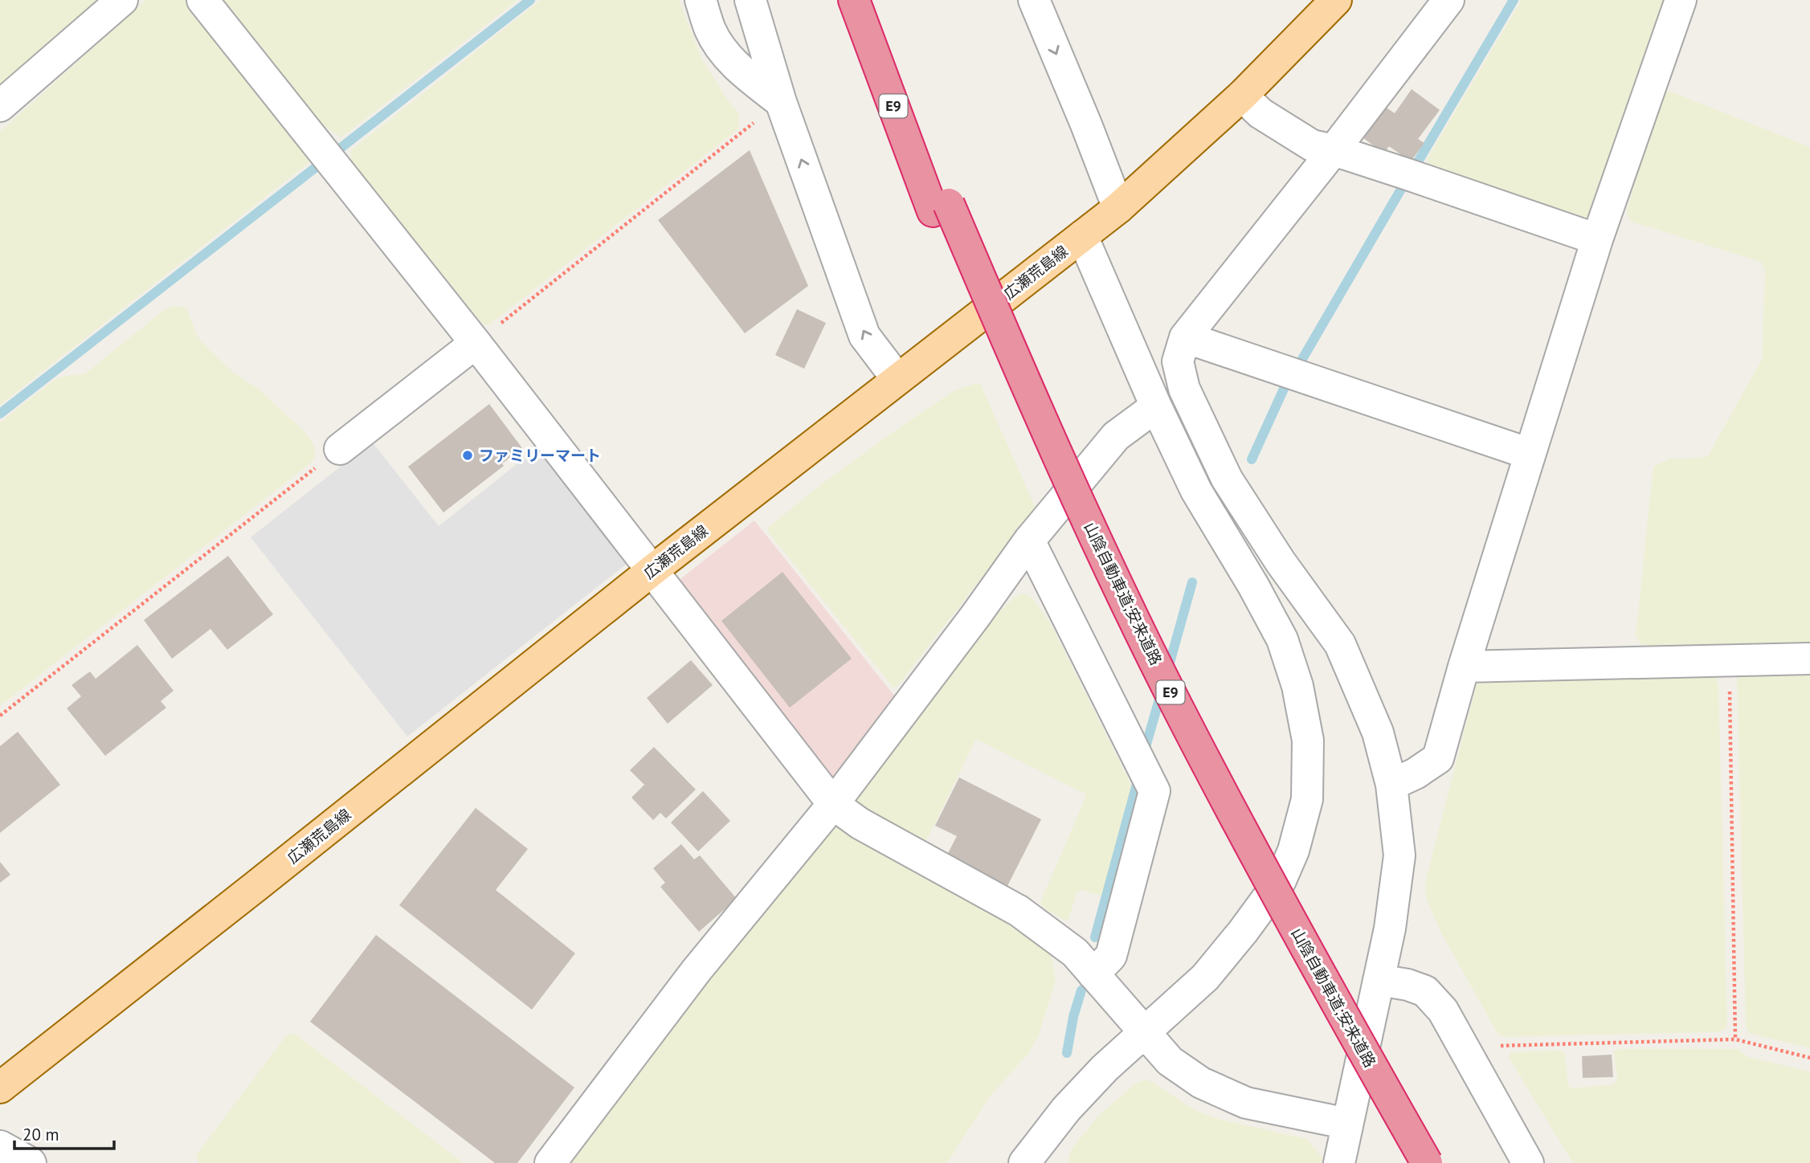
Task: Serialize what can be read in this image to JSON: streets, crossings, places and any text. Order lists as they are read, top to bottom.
{
  "streets": {
    "highway": ["E9", "山陰自動車道;安来道路"],
    "main road": ["広瀬荒島線"]
  },
  "places": ["ファミリーマート"],
  "scale_bar": "20 m"
}
